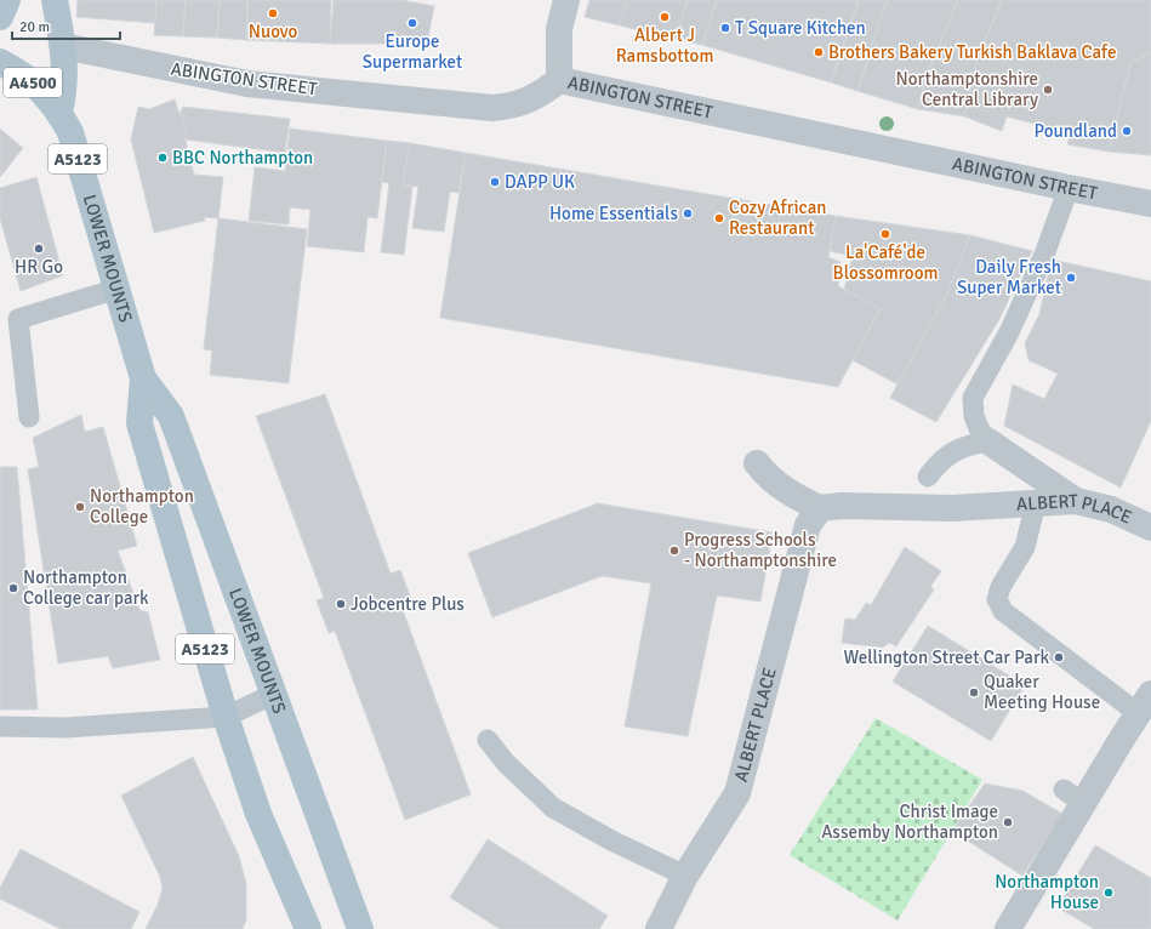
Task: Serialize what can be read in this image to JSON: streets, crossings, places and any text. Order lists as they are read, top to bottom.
{
  "streets": {
    "main road": ["A4500", "A5123", "LOWER MOUNTS"],
    "street": ["ABINGTON STREET", "ALBERT PLACE"]
  },
  "crossings": [
    ["A4500", "LOWER MOUNTS"]
  ],
  "places": [
    "Nuovo",
    "Albert J Ramsbottom",
    "Europe Supermarket",
    "T Square Kitchen",
    "Brothers Bakery Turkish Baklava Cafe",
    "Northamptonshire Central Library",
    "Poundland",
    "BBC Northampton",
    "DAPP UK",
    "Home Essentials",
    "Cozy African Restaurant",
    "La'Café'de Blossomroom",
    "HR Go",
    "Daily Fresh Super Market",
    "Northampton College",
    "Progress Schools - Northamptonshire",
    "Northampton College car park",
    "Jobcentre Plus",
    "Wellington Street Car Park",
    "Quaker Meeting House",
    "Christ Image Assemby Northampton",
    "Northampton House"
  ],
  "scale_bar": "20 m"
}
